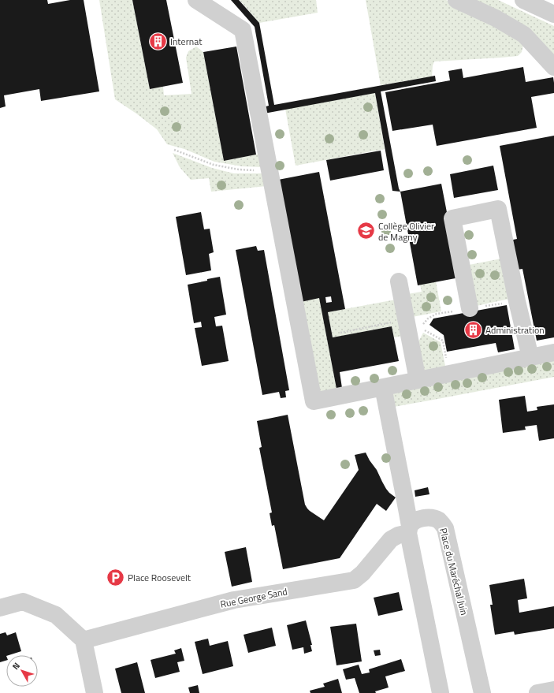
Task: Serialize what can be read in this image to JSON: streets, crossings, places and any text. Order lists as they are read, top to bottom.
{
  "streets": {
    "street": ["Place du Maréchal Juin", "Rue George Sand"]
  },
  "crossings": [
    ["Place du Maréchal Juin", "Rue George Sand"]
  ],
  "places": {
    "building": ["Internat", "Administration"],
    "school or university": ["Collège Olivier de Magny"],
    "parking": ["Place Roosevelt"]
  },
  "north": "top left"
}
